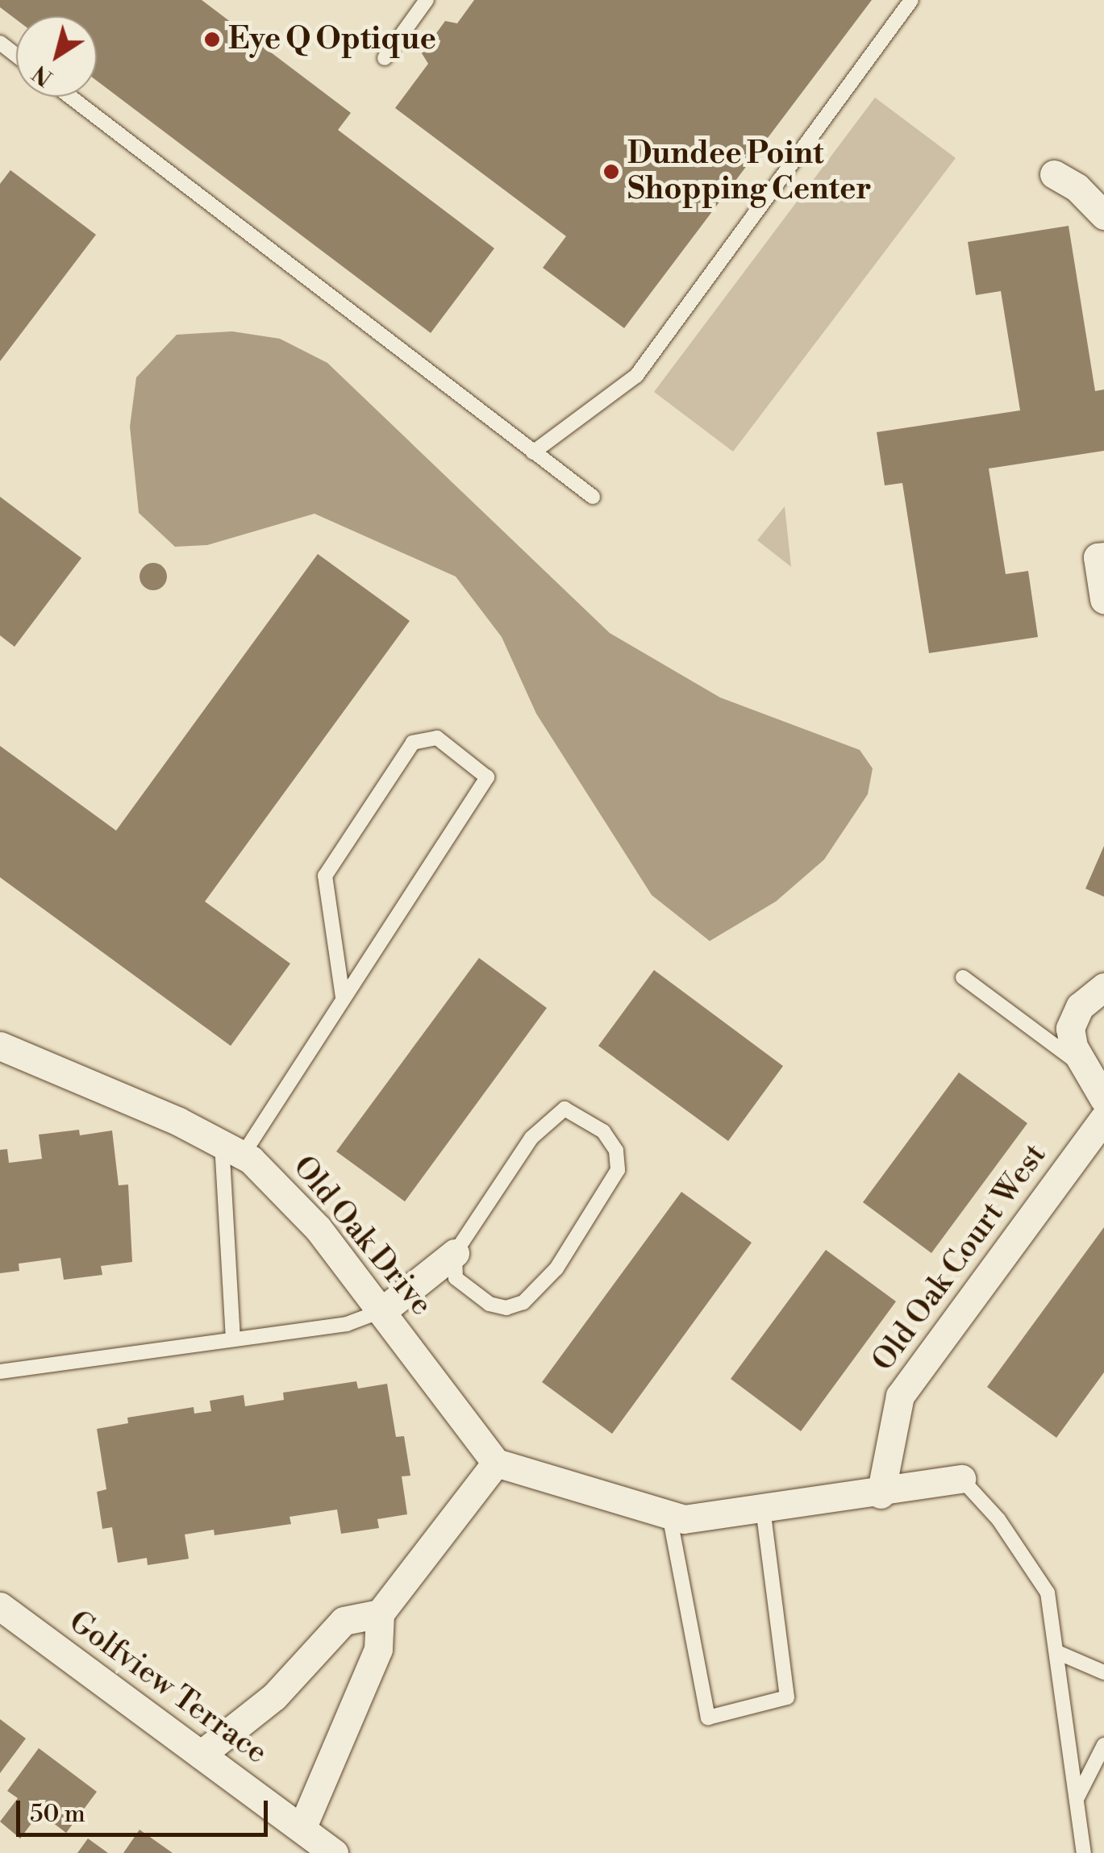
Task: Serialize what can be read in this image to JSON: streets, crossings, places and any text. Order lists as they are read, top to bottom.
{
  "streets": {
    "street": ["Old Oak Drive", "Old Oak Court West", "Golfview Terrace"]
  },
  "places": ["Eye Q Optique", "Dundee Point Shopping Center"],
  "scale_bar": "50 m",
  "north": "bottom left"
}
